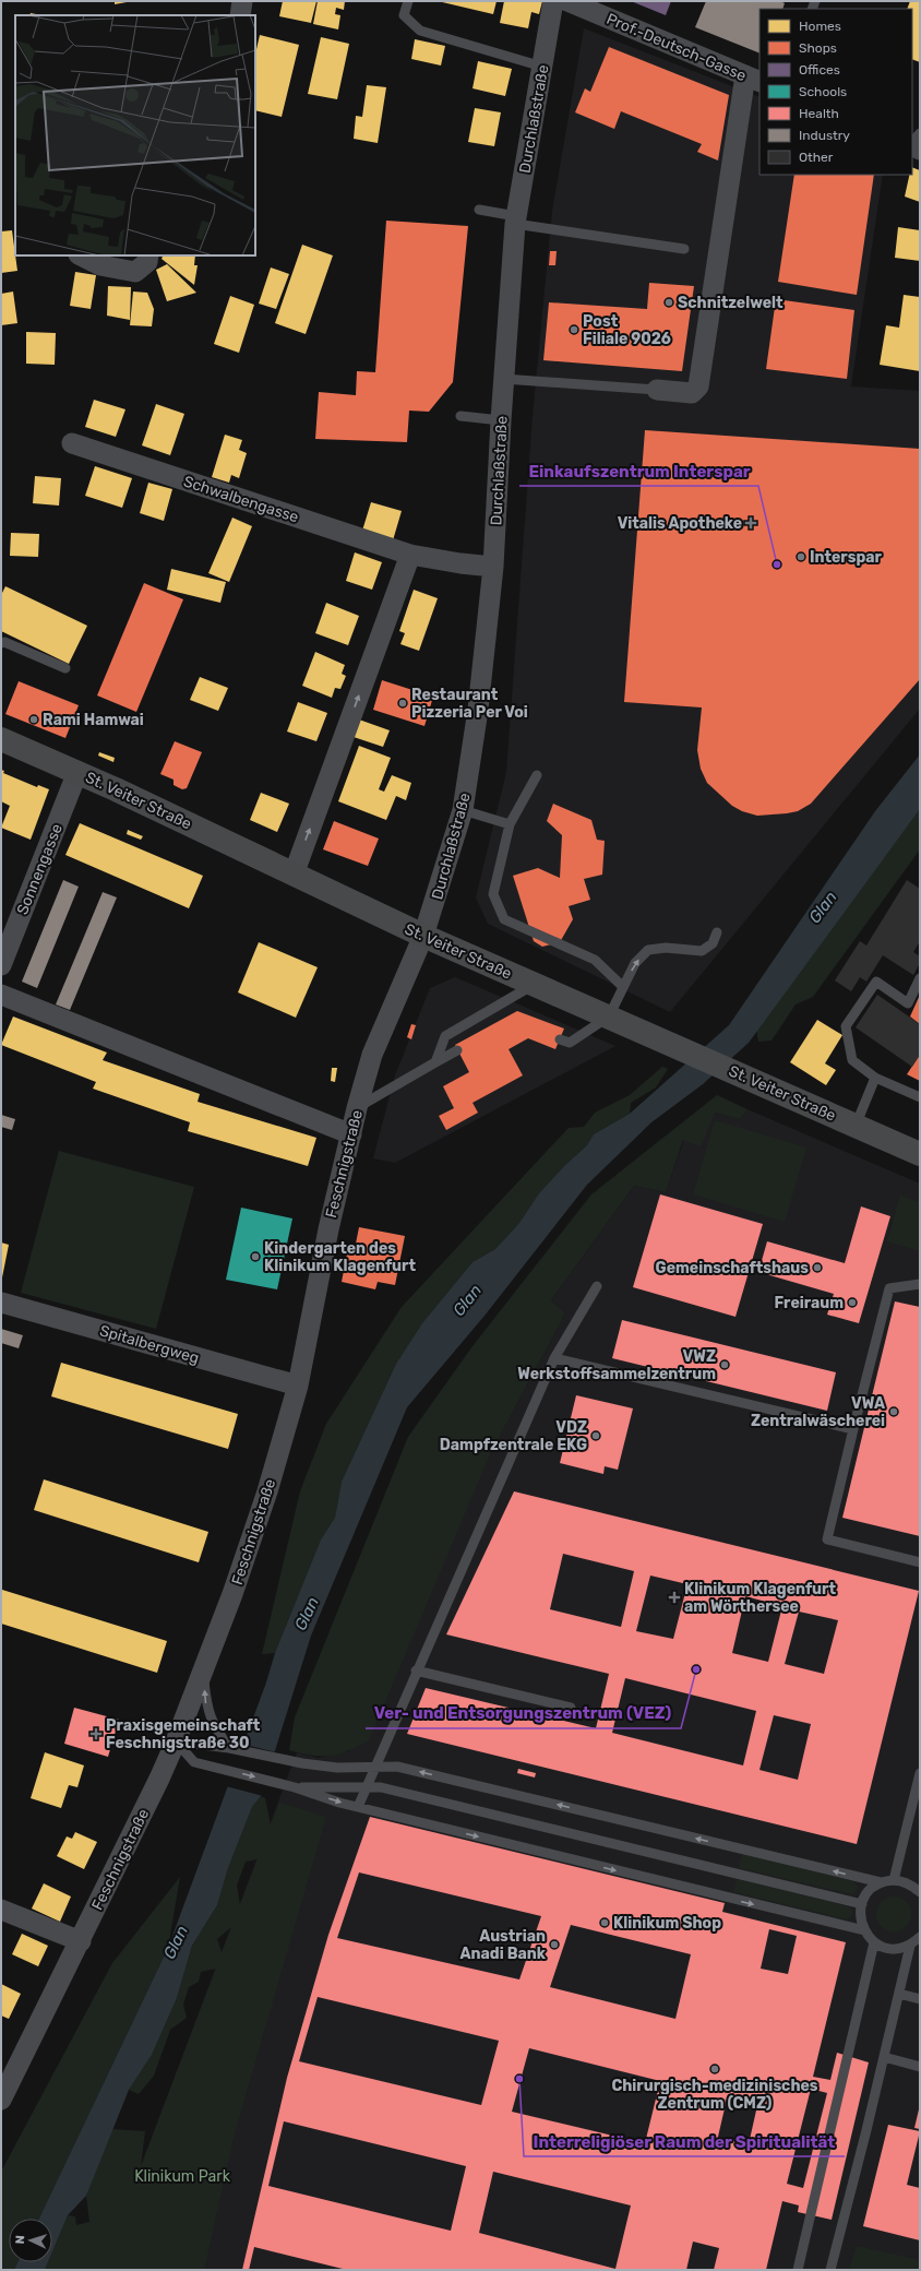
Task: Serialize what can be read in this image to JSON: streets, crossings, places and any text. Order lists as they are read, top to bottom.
{
  "streets": {
    "main road": ["St. Veiter Straße"],
    "street": [
      "Prof.-Deutsch-Gasse",
      "Durchlaßstraße",
      "Schwalbengasse",
      "Sonnengasse",
      "Feschnigstraße",
      "Spitalbergweg"
    ]
  },
  "crossings": [
    ["Durchlaßstraße", "Schwalbengasse"],
    ["Durchlaßstraße", "St. Veiter Straße"],
    ["Durchlaßstraße", "Feschnigstraße"],
    ["St. Veiter Straße", "Sonnengasse"],
    ["St. Veiter Straße", "Feschnigstraße"],
    ["Feschnigstraße", "Spitalbergweg"]
  ],
  "water": ["Glan"],
  "parks": ["Klinikum Park"],
  "places": {
    "other": [
      "Schnitzelwelt",
      "Post Filiale 9026",
      "Interspar",
      "Einkaufszentrum Interspar",
      "Restaurant Pizzeria Per Voi",
      "Rami Hamwai",
      "Kindergarten des Klinikum Klagenfurt",
      "Gemeinschaftshaus",
      "Freiraum",
      "VWZ Werkstoffsammelzentrum",
      "VWA Zentralwäscherei",
      "VDZ Dampfzentrale EKG",
      "Ver- und Entsorgungszentrum (VEZ)",
      "Klinikum Shop",
      "Austrian Anadi Bank",
      "Chirurgisch-medizinisches Zentrum (CMZ)",
      "Interreligiöser Raum der Spiritualität"
    ],
    "health": ["Vitalis Apotheke", "Klinikum Klagenfurt am Wörthersee", "Praxisgemeinschaft Feschnigstraße 30"]
  },
  "legend": [
    "Homes",
    "Shops",
    "Offices",
    "Schools",
    "Health",
    "Industry",
    "Other"
  ],
  "north": "left"
}
